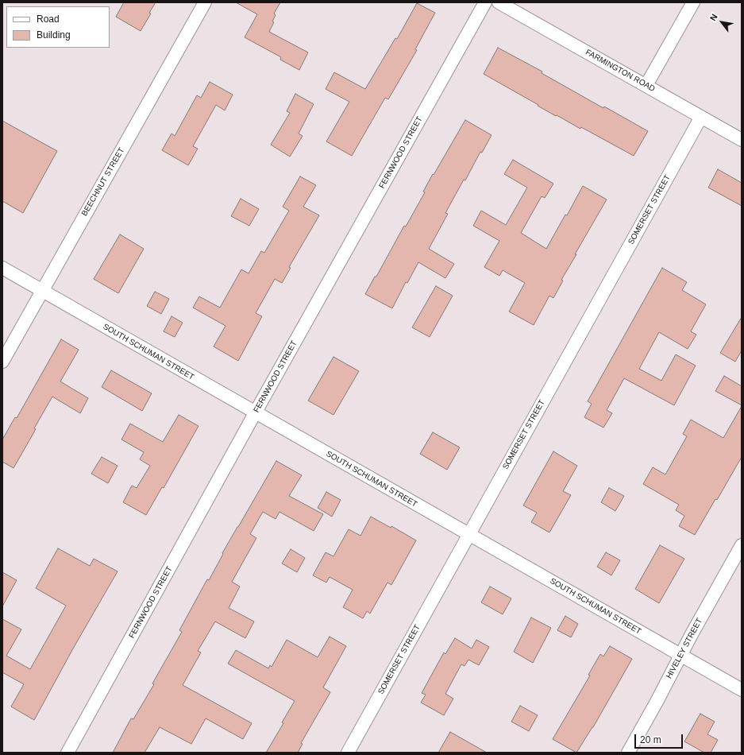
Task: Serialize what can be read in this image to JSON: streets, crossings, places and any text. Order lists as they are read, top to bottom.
{
  "streets": {
    "street": [
      "FARMINGTON ROAD",
      "FERNWOOD STREET",
      "BEECHNUT STREET",
      "SOMERSET STREET",
      "SOUTH SCHUMAN STREET",
      "HIVELEY STREET"
    ]
  },
  "crossings": [
    ["FARMINGTON ROAD", "SOMERSET STREET"],
    ["FERNWOOD STREET", "SOUTH SCHUMAN STREET"],
    ["BEECHNUT STREET", "SOUTH SCHUMAN STREET"],
    ["SOMERSET STREET", "SOUTH SCHUMAN STREET"],
    ["SOUTH SCHUMAN STREET", "HIVELEY STREET"]
  ],
  "legend": ["Road", "Building"],
  "scale_bar": "20 m",
  "north": "top left"
}
